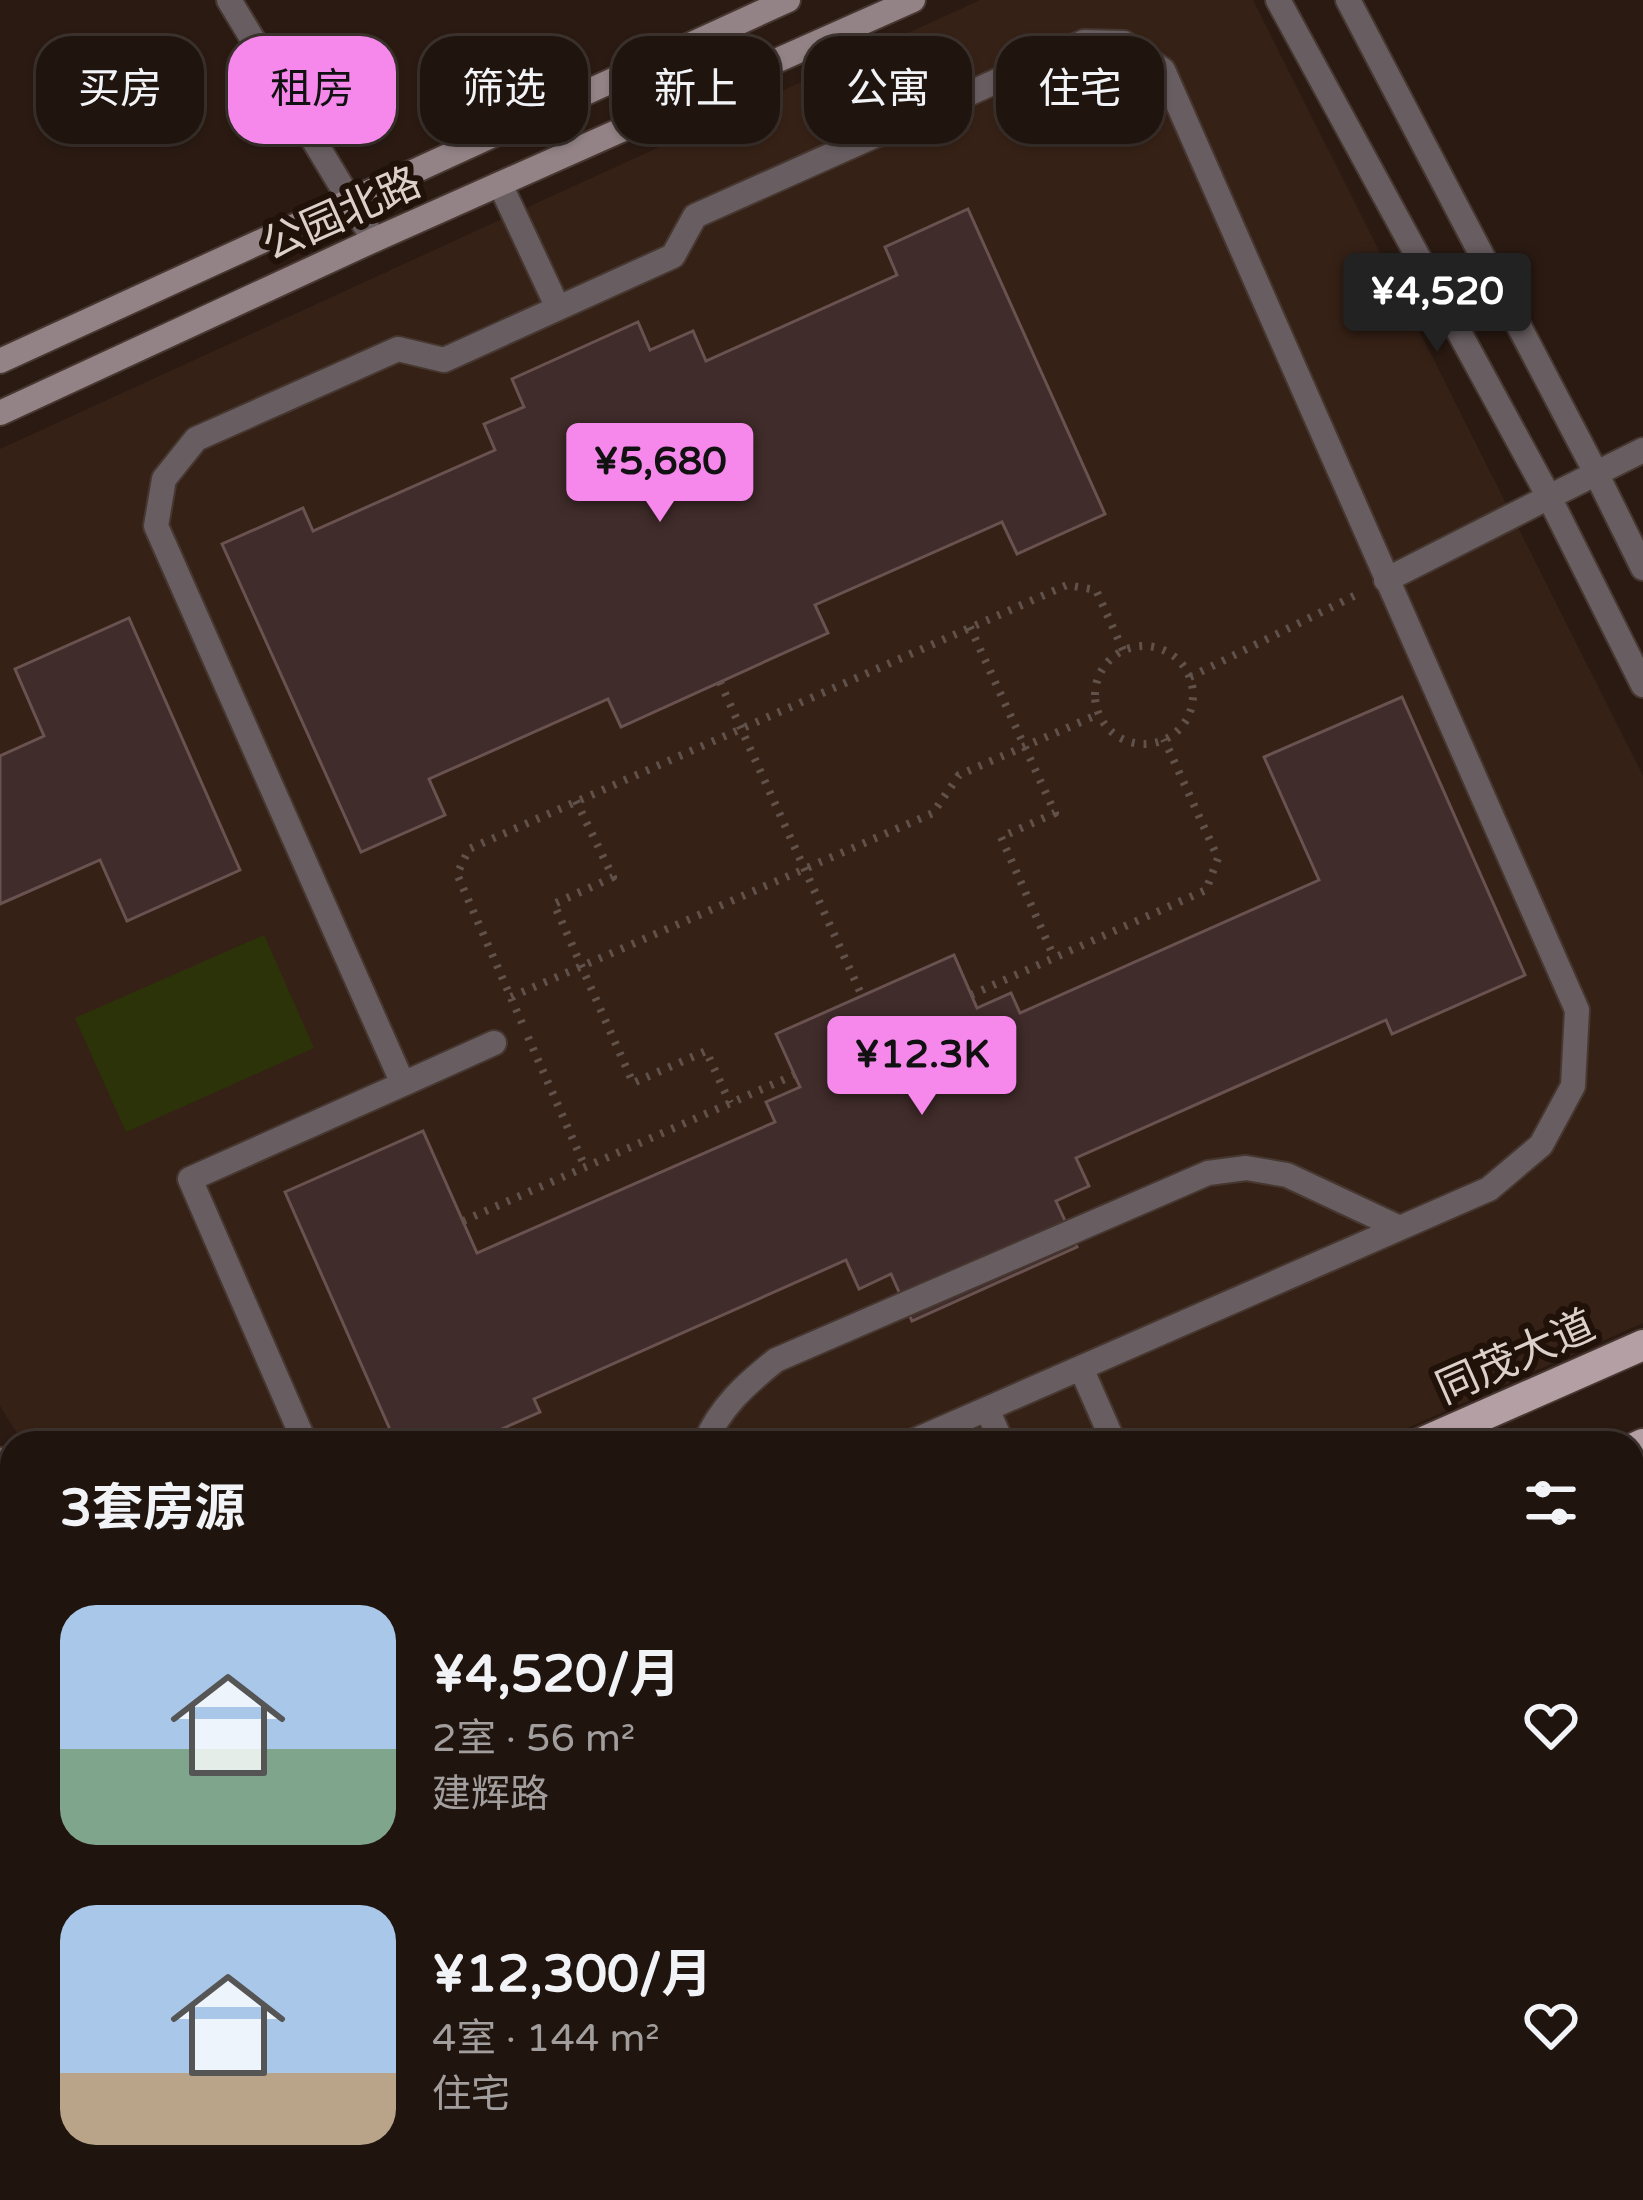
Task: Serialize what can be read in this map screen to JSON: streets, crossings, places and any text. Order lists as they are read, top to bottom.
{
  "streets": {
    "main road": ["公园北路", "同茂大道"]
  },
  "page": {
    "chip": [
      "买房",
      "租房",
      "筛选",
      "新上",
      "公寓",
      "住宅"
    ],
    "price": ["¥4,520", "¥5,680", "¥12.3K"],
    "heading": "3套房源",
    "list": [
      {
        "name": "¥4,520/月",
        "note": "2室 · 56 m² · 建辉路"
      },
      {
        "name": "¥12,300/月",
        "note": "4室 · 144 m² · 住宅"
      }
    ]
  }
}
